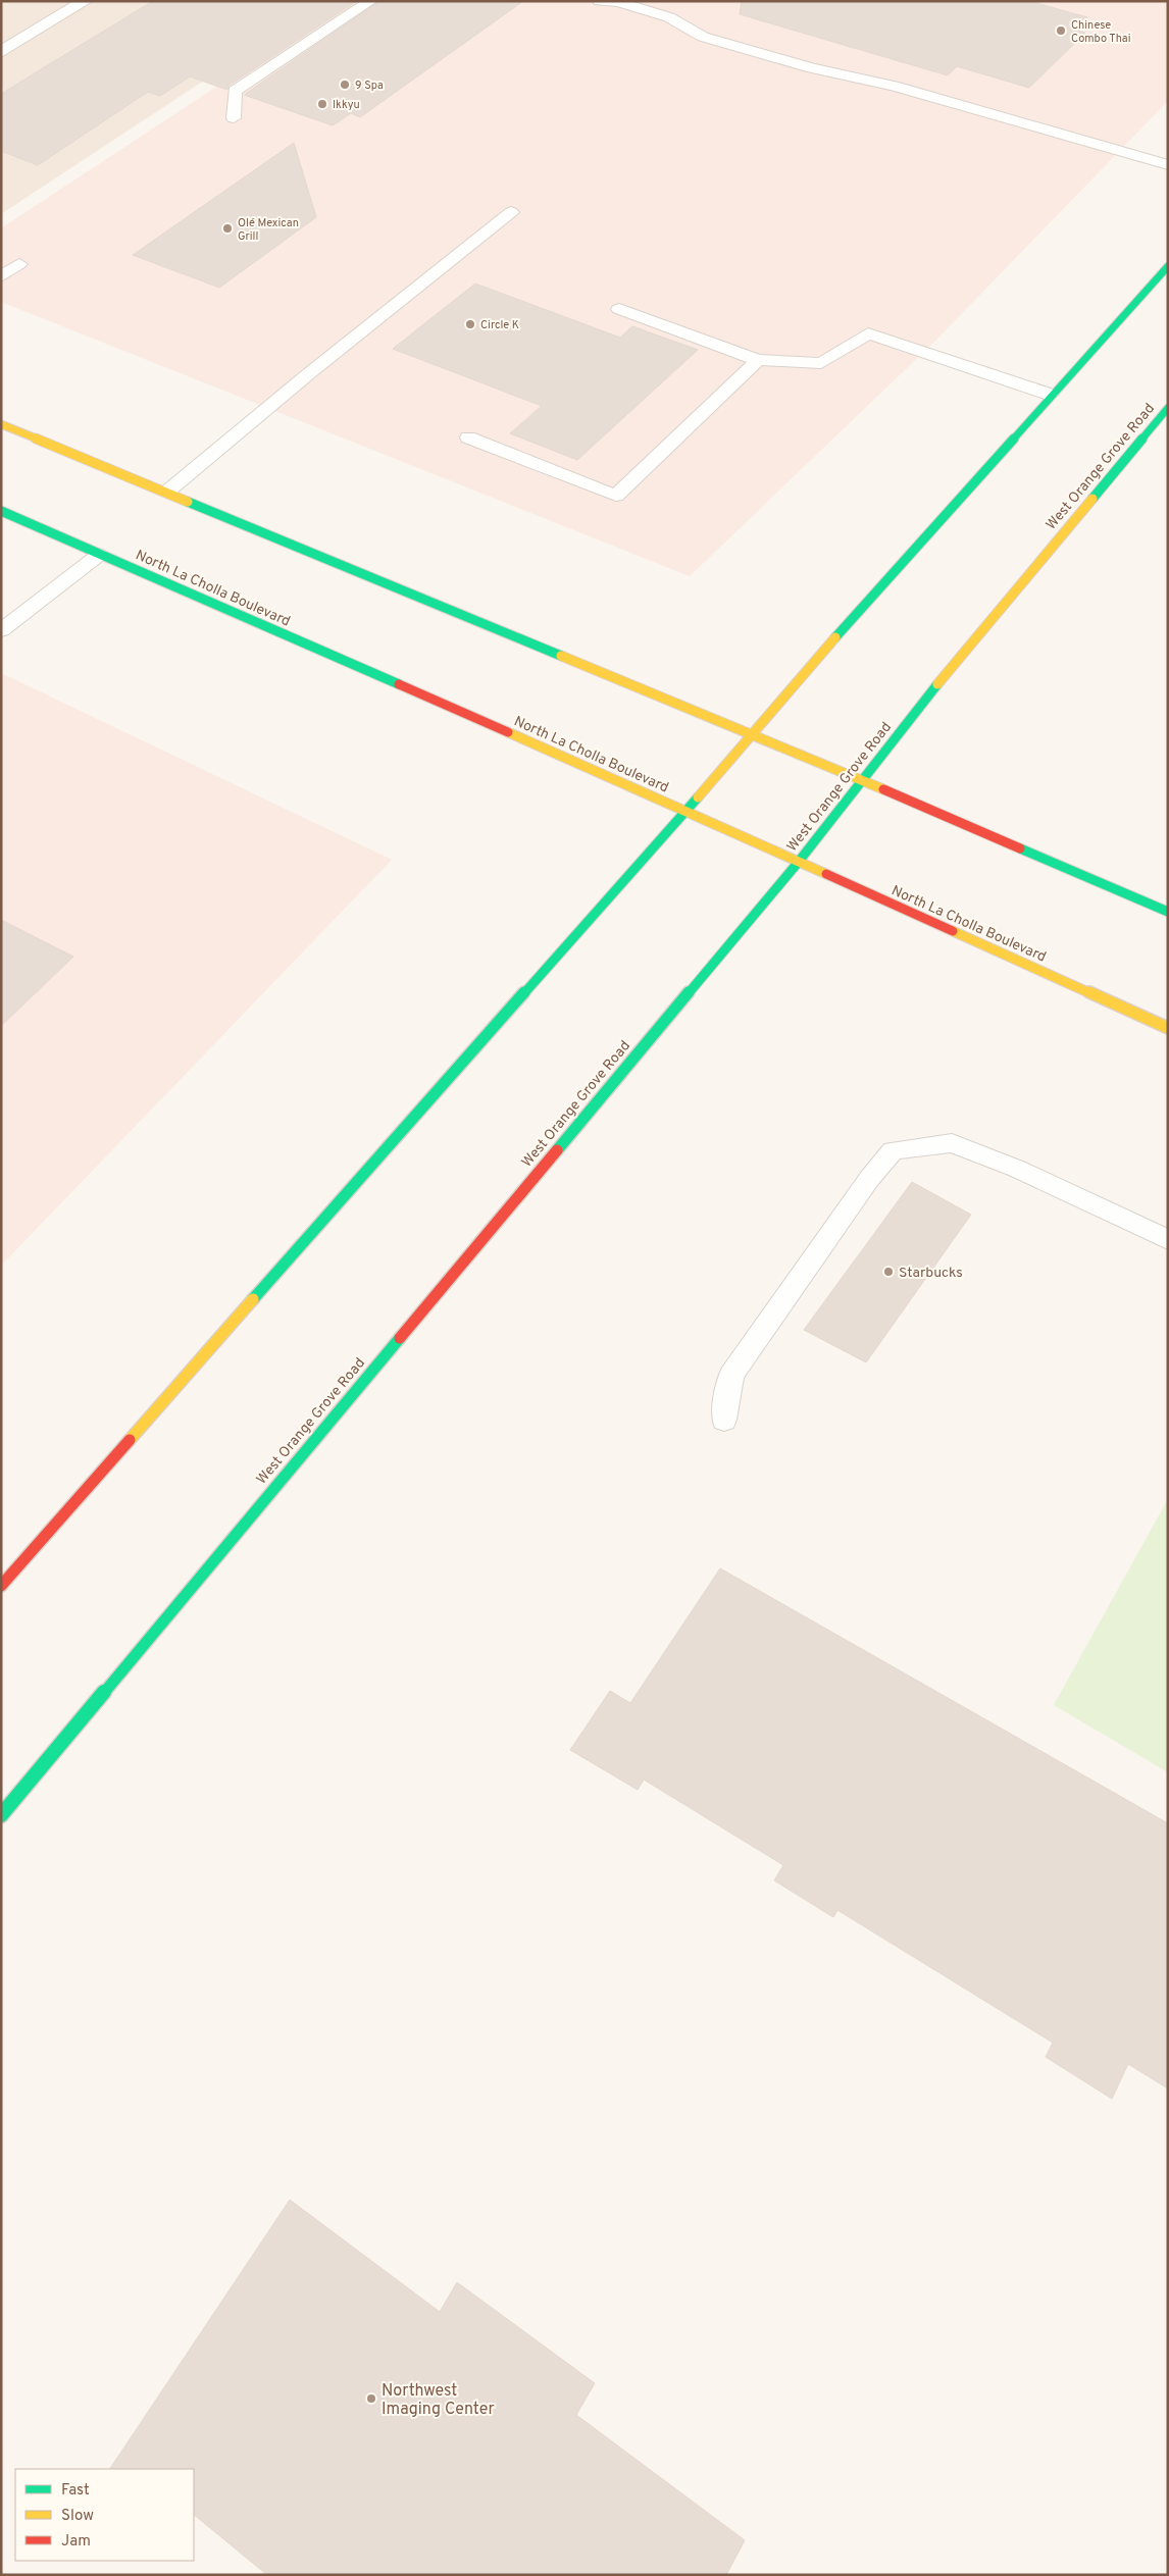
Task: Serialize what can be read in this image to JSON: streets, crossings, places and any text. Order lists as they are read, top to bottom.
{
  "streets": {
    "main road": ["West Orange Grove Road", "North La Cholla Boulevard"]
  },
  "crossings": [
    ["West Orange Grove Road", "North La Cholla Boulevard"]
  ],
  "places": [
    "Chinese Combo Thai",
    "9 Spa",
    "Ikkyu",
    "Olé Mexican Grill",
    "Circle K",
    "Starbucks",
    "Northwest Imaging Center"
  ],
  "legend": ["Fast", "Slow", "Jam"]
}
